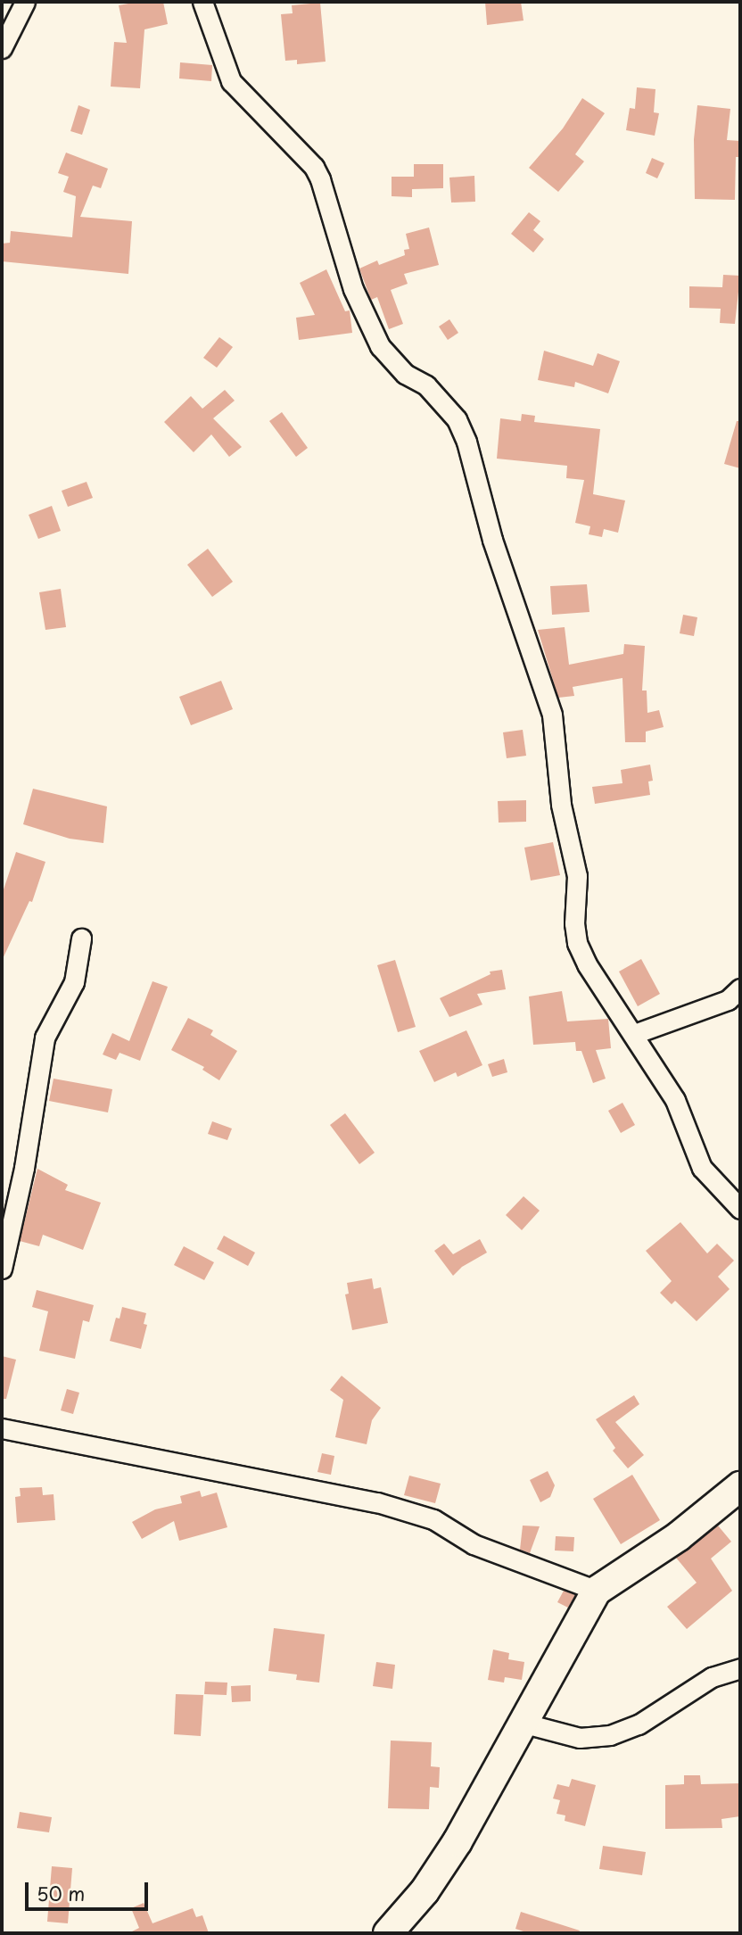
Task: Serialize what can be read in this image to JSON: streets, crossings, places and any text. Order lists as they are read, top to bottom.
{
  "scale_bar": "50 m"
}
